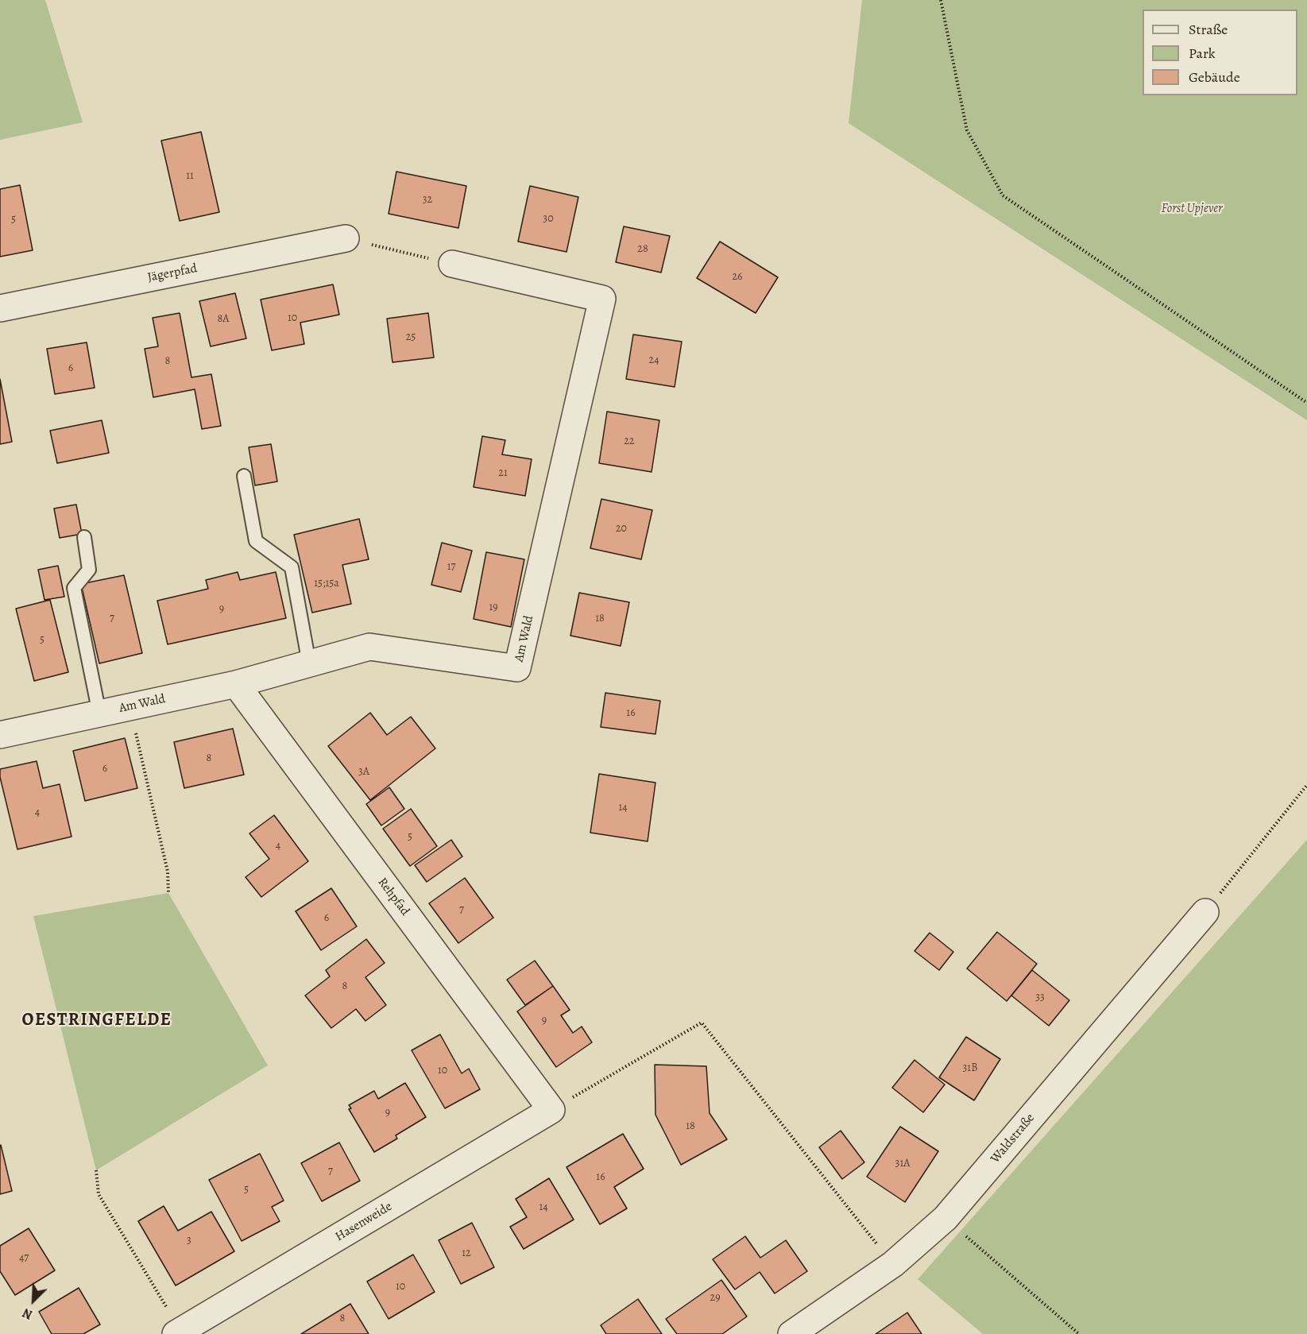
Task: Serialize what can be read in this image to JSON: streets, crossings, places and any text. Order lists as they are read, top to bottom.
{
  "streets": {
    "street": [
      "Jägerpfad",
      "Am Wald",
      "Rehpfad",
      "Waldstraße",
      "Hasenweide"
    ]
  },
  "crossings": [
    ["Am Wald", "Rehpfad"],
    ["Rehpfad", "Hasenweide"]
  ],
  "districts": ["OESTRINGFELDE"],
  "parks": ["Forst Upjever"],
  "house_numbers": [
    "11",
    "32",
    "30",
    "5",
    "28",
    "26",
    "10",
    "8A",
    "25",
    "24",
    "8",
    "6",
    "22",
    "21",
    "20",
    "17",
    "15;15a",
    "19",
    "9",
    "7",
    "18",
    "5",
    "16",
    "8",
    "6",
    "3A",
    "14",
    "4",
    "5",
    "4",
    "7",
    "6",
    "8",
    "33",
    "9",
    "31B",
    "10",
    "9",
    "18",
    "31A",
    "7",
    "16",
    "5",
    "14",
    "3",
    "12",
    "47",
    "10",
    "29",
    "8"
  ],
  "legend": ["Straße", "Park", "Gebäude"],
  "north": "bottom left"
}
